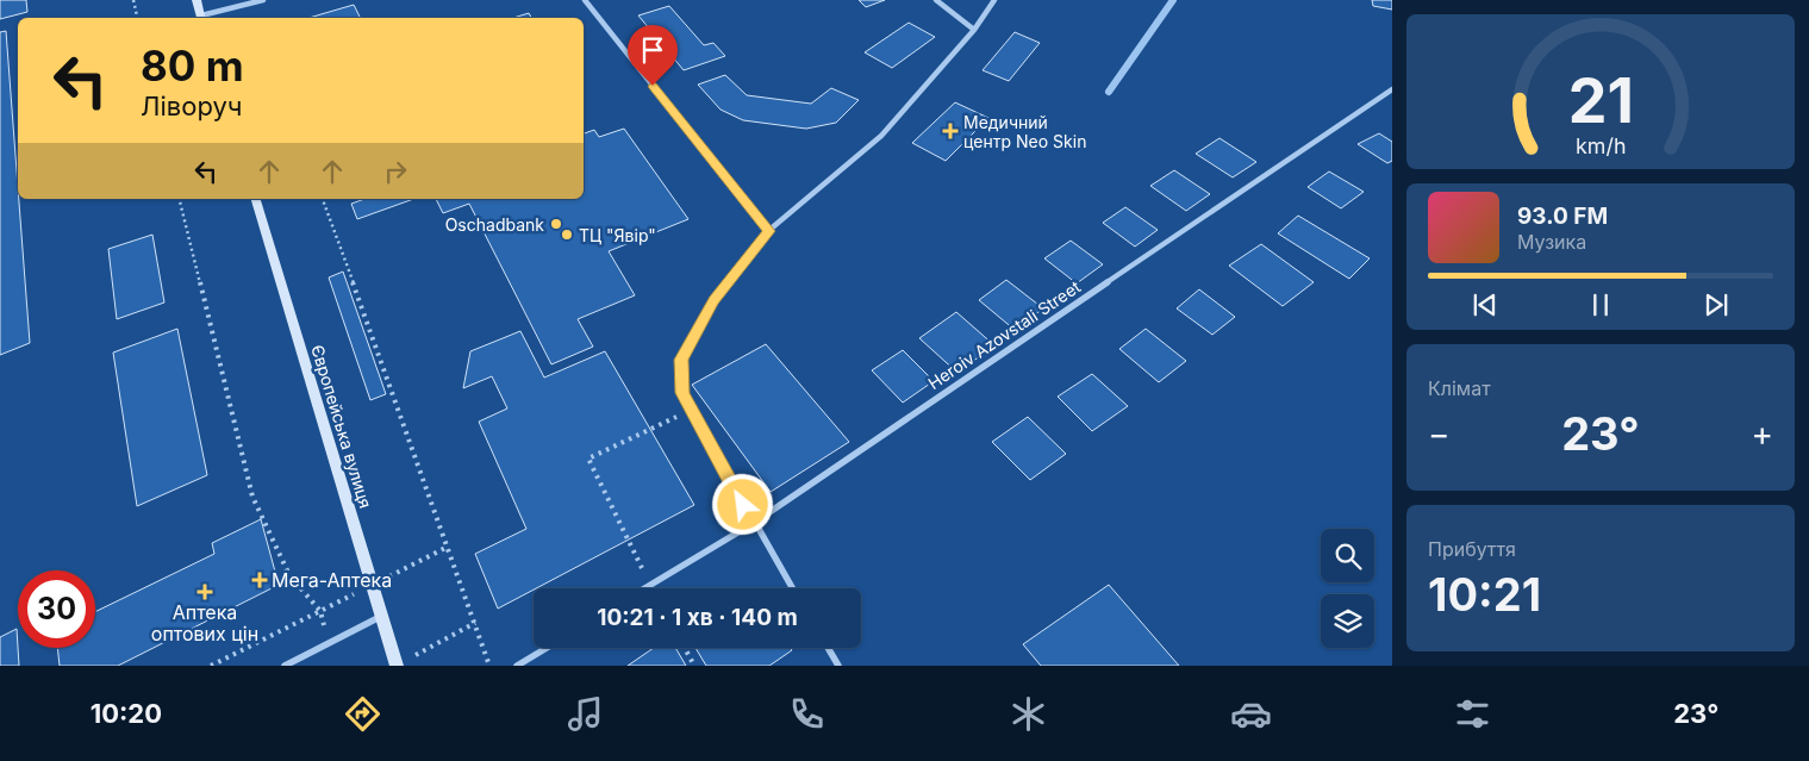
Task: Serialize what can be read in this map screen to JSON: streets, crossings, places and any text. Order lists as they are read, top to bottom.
{
  "streets": {
    "street": ["Heroiv Azovstali Street", "Європейська вулиця"]
  },
  "places": {
    "health": ["Медичний центр Neo Skin", "Мега-Аптека", "Аптека оптових цін"],
    "other": ["Oschadbank", "ТЦ \"Явір\""]
  },
  "page": {
    "turn": ["80 m", "Ліворуч"],
    "song": ["93.0 FM", "Музика"],
    "tile": [
      "Клімат",
      ["Прибуття", "10:21"]
    ],
    "heat": ["−", "23°", "+"],
    "limit": "30",
    "trip": "10:21 · 1 хв · 140 m",
    "tabs": ["10:20", "23°"],
    "gauge": ["21", "km/h"]
  }
}
